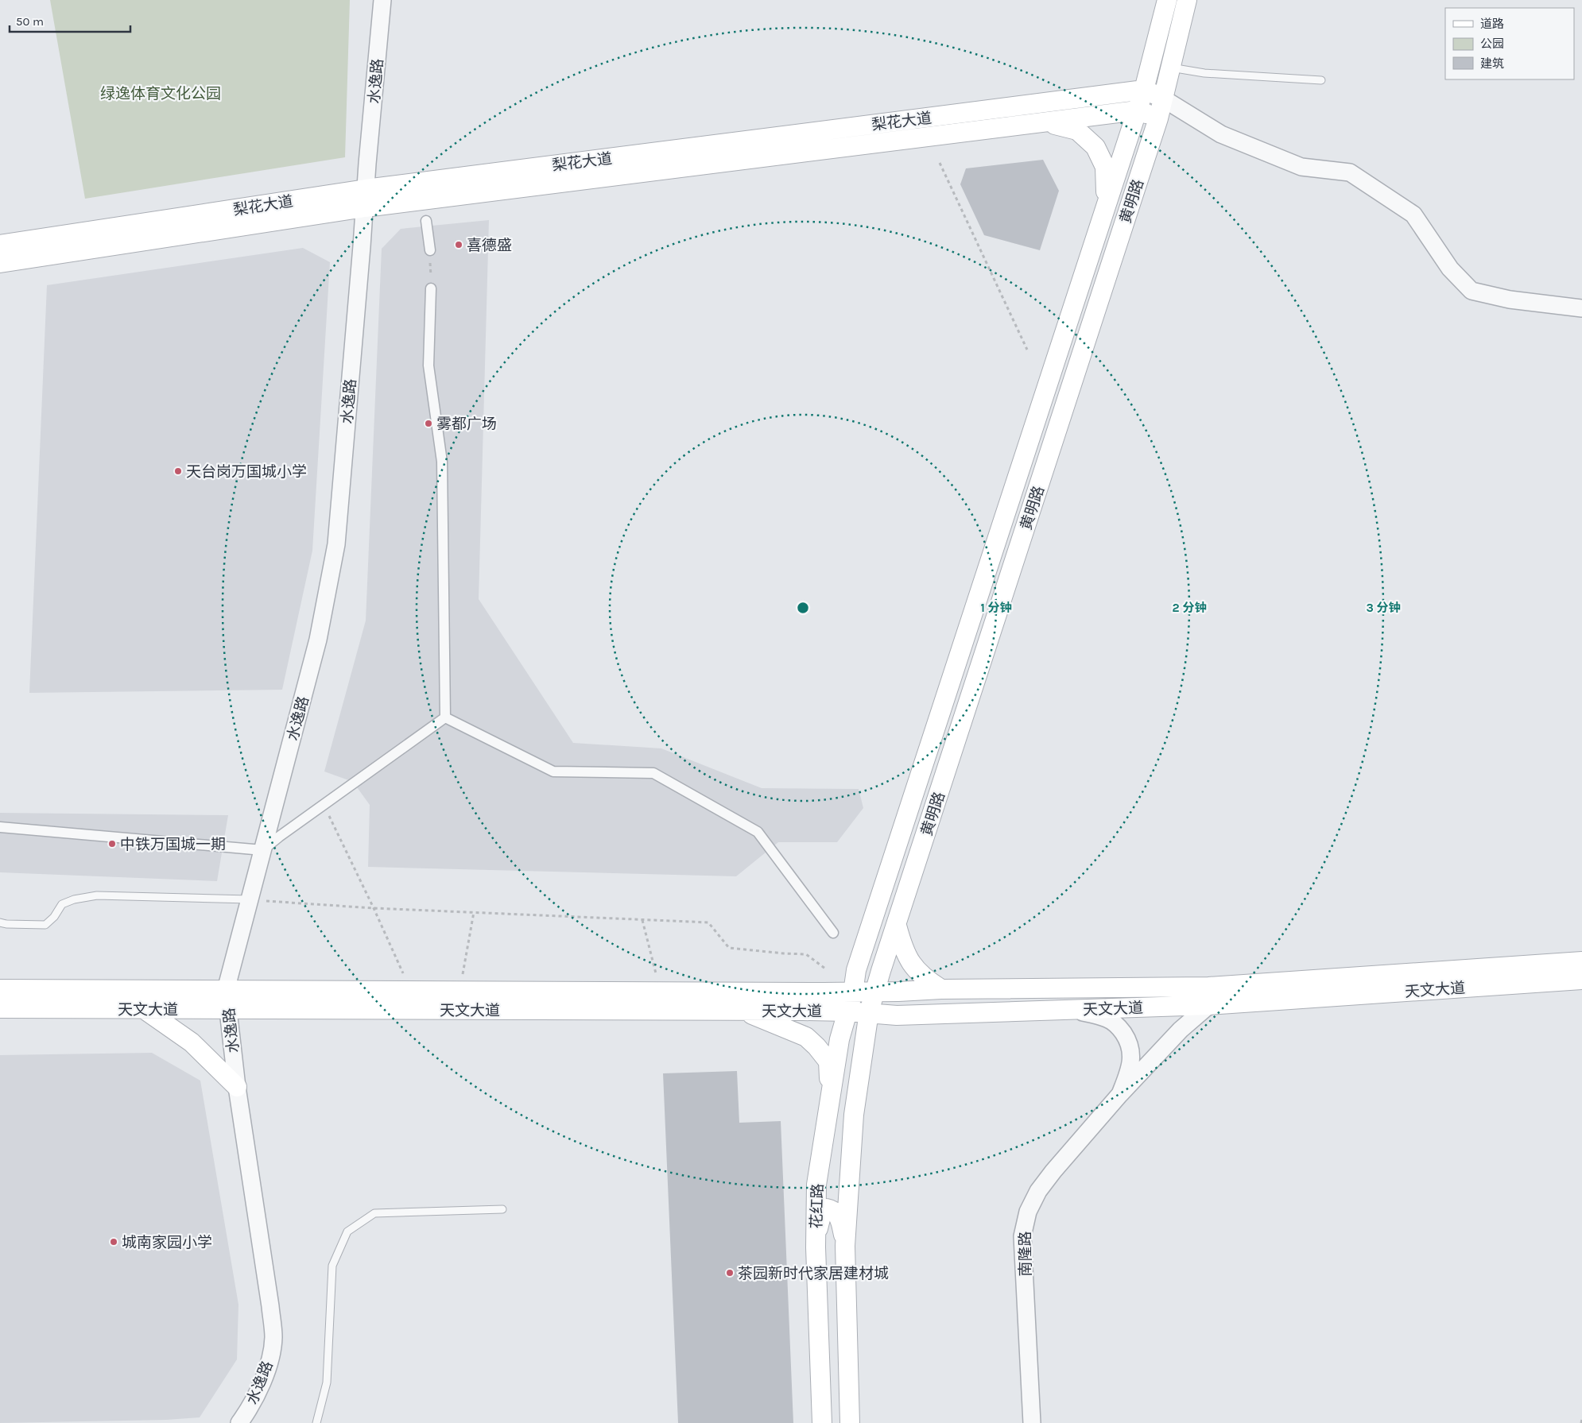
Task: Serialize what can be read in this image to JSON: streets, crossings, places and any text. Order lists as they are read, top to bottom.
{
  "streets": {
    "main road": [
      "梨花大道",
      "黄明路",
      "天文大道",
      "花红路"
    ],
    "street": ["水逸路", "南隆路"]
  },
  "crossings": [
    ["水逸路", "梨花大道"],
    ["水逸路", "天文大道"],
    ["梨花大道", "黄明路"],
    ["黄明路", "天文大道"],
    ["黄明路", "花红路"],
    ["天文大道", "花红路"],
    ["天文大道", "南隆路"]
  ],
  "parks": ["绿逸体育文化公园"],
  "places": [
    "喜德盛",
    "雾都广场",
    "天台岗万国城小学",
    "中铁万国城一期",
    "城南家园小学",
    "茶园新时代家居建材城"
  ],
  "legend": ["道路", "公园", "建筑"],
  "scale_bar": "50 m",
  "rings": ["1 分钟", "2 分钟", "3 分钟"]
}
